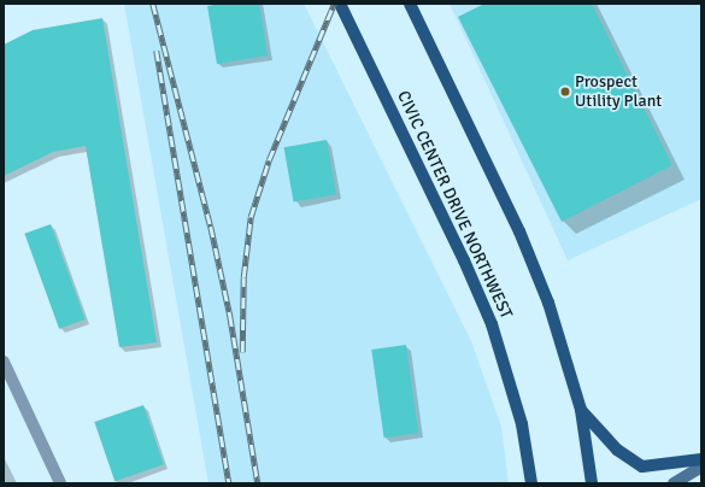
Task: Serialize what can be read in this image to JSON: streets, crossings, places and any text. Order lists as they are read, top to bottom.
{
  "streets": {
    "main road": ["CIVIC CENTER DRIVE NORTHWEST"]
  },
  "places": ["Prospect Utility Plant"]
}
